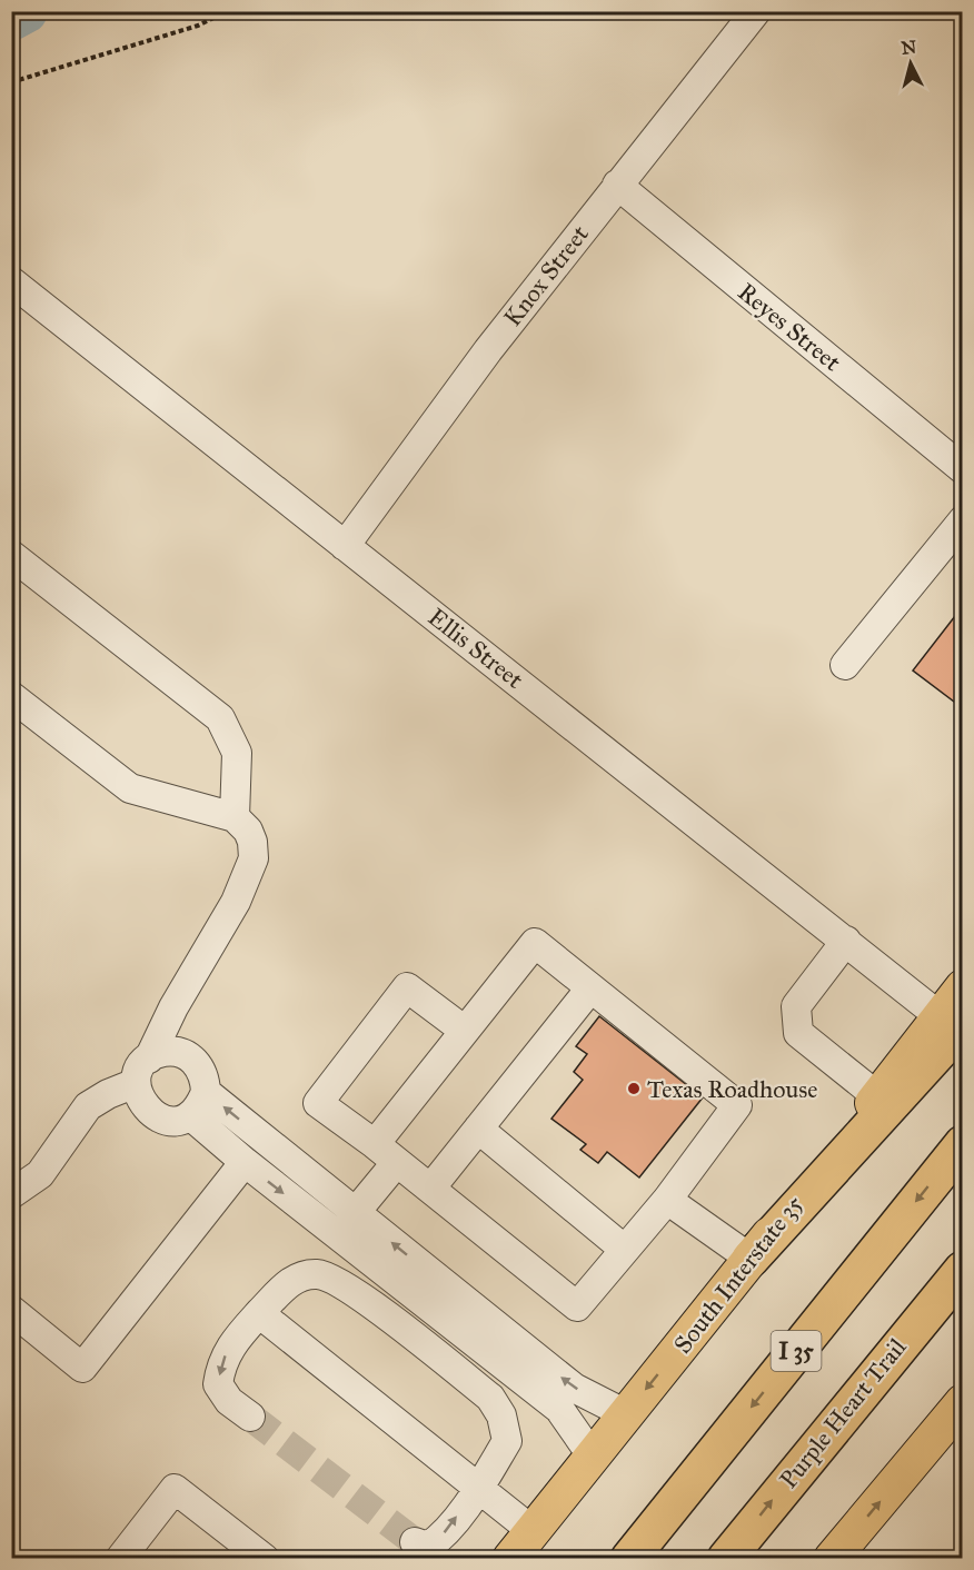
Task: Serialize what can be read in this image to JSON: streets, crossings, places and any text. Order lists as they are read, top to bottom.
{
  "streets": {
    "highway": ["I 35", "Purple Heart Trail"],
    "main road": ["South Interstate 35"],
    "street": ["Knox Street", "Reyes Street", "Ellis Street"]
  },
  "crossings": [
    ["Knox Street", "Reyes Street"],
    ["Knox Street", "Ellis Street"],
    ["Ellis Street", "South Interstate 35"]
  ],
  "places": ["Texas Roadhouse"],
  "north": "top"
}
